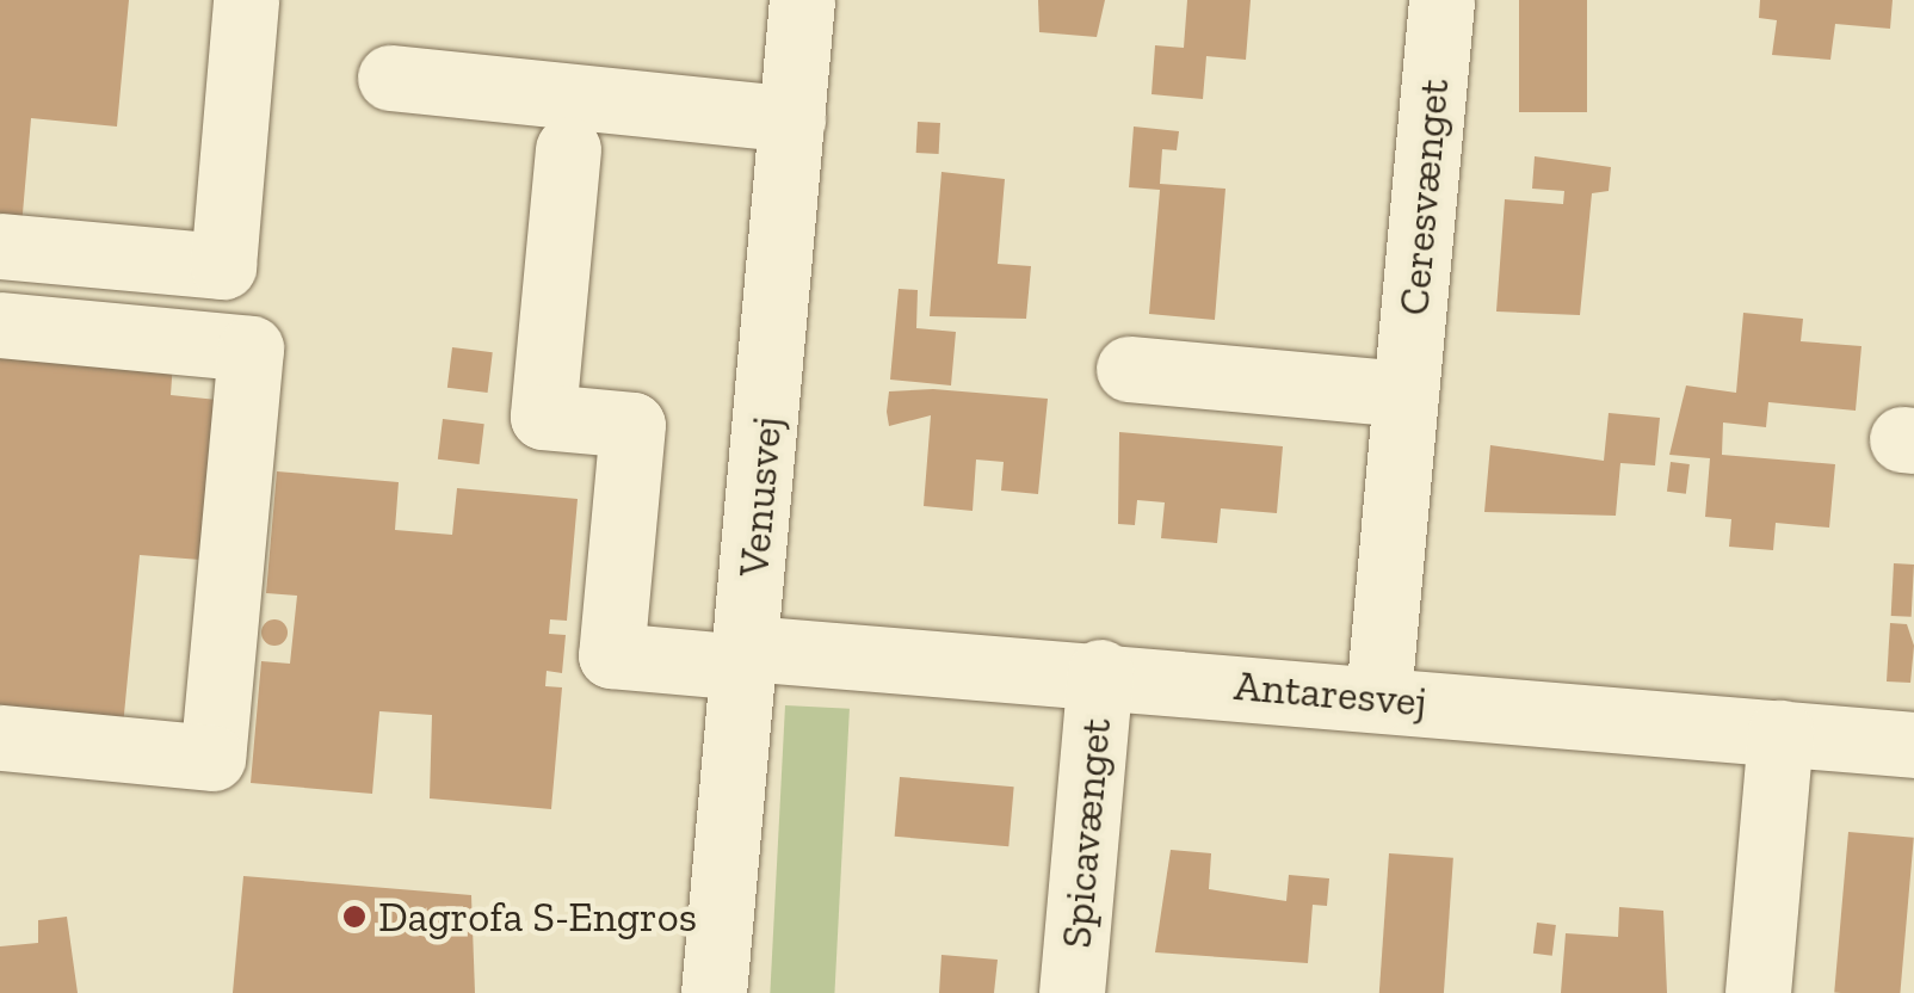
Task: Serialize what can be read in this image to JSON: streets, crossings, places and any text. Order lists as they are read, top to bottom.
{
  "streets": {
    "street": [
      "Ceresvænget",
      "Venusvej",
      "Antaresvej",
      "Spicavænget"
    ]
  },
  "crossings": [
    ["Ceresvænget", "Antaresvej"],
    ["Venusvej", "Antaresvej"],
    ["Antaresvej", "Spicavænget"]
  ],
  "places": ["Dagrofa S-Engros"]
}
